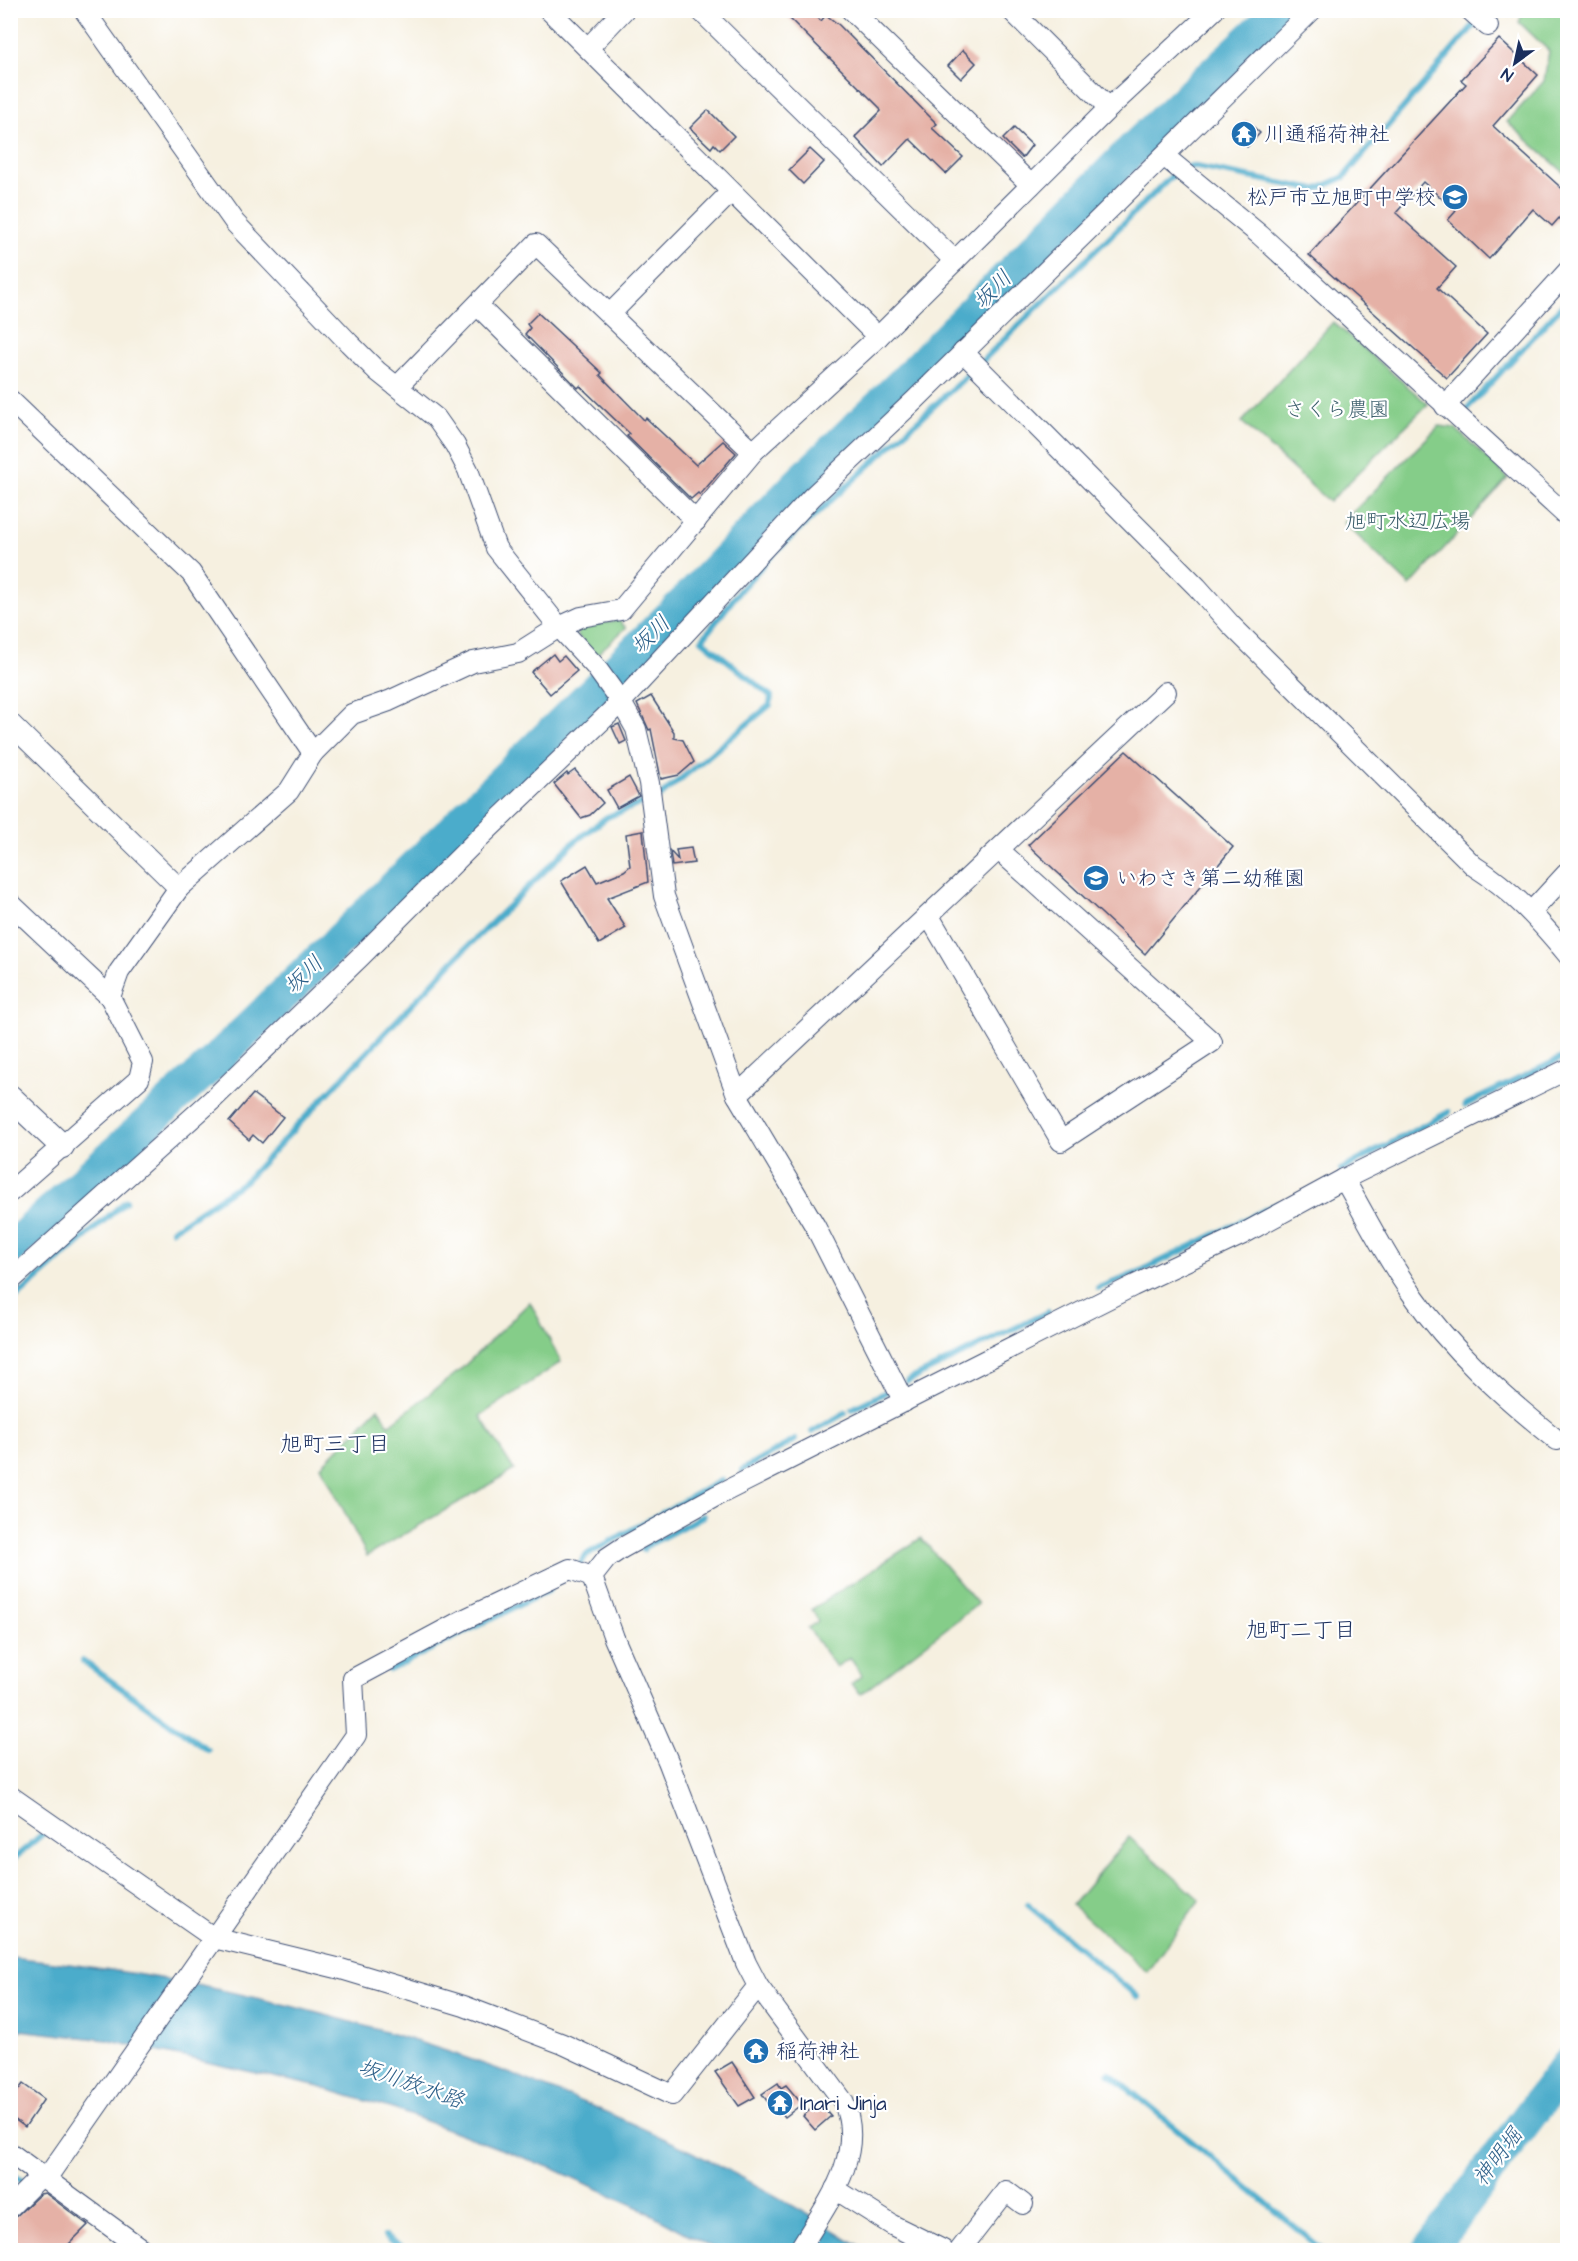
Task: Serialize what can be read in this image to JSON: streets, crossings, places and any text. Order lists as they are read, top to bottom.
{
  "districts": ["旭町三丁目", "旭町二丁目"],
  "water": ["坂川", "坂川放水路", "神明堀"],
  "parks": ["さくら農園", "旭町水辺広場"],
  "places": {
    "temple": ["川通稲荷神社", "稲荷神社", "Inari Jinja"],
    "school or university": ["松戸市立旭町中学校", "いわさき第二幼稚園"]
  },
  "north": "bottom left"
}
